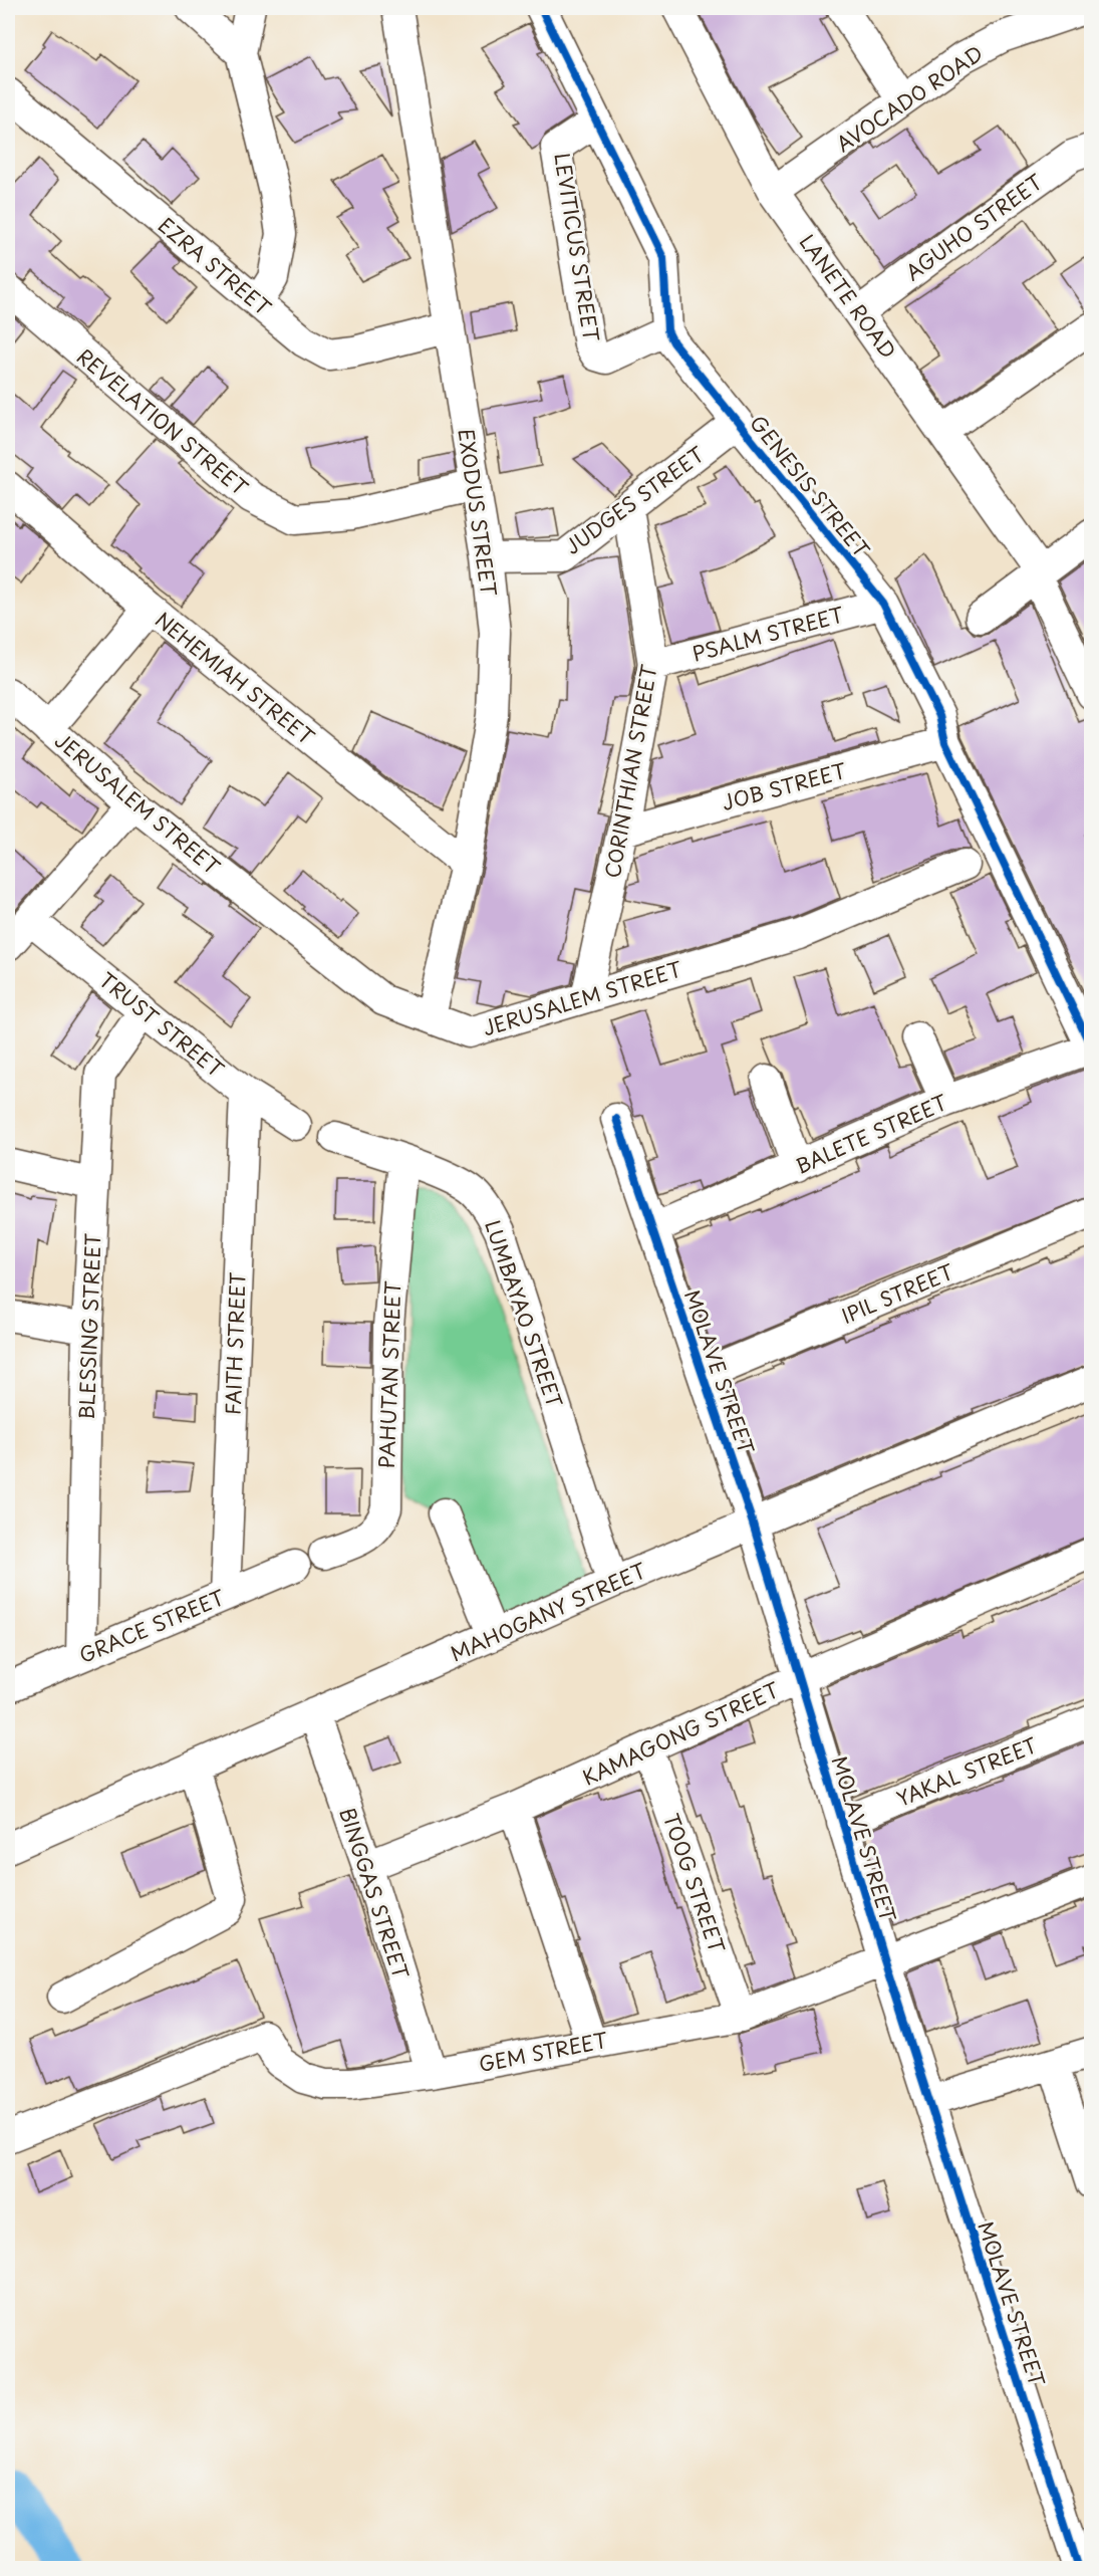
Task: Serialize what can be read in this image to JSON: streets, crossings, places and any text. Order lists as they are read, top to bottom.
{
  "streets": {
    "street": [
      "AVOCADO ROAD",
      "AGUHO STREET",
      "LEVITICUS STREET",
      "EZRA STREET",
      "LANETE ROAD",
      "REVELATION STREET",
      "GENESIS STREET",
      "JUDGES STREET",
      "EXODUS STREET",
      "PSALM STREET",
      "NEHEMIAH STREET",
      "CORINTHIAN STREET",
      "JOB STREET",
      "JERUSALEM STREET",
      "TRUST STREET",
      "BALETE STREET",
      "IPIL STREET",
      "LUMBAYAO STREET",
      "BLESSING STREET",
      "FAITH STREET",
      "MOLAVE STREET",
      "PAHUTAN STREET",
      "MAHOGANY STREET",
      "GRACE STREET",
      "KAMAGONG STREET",
      "YAKAL STREET",
      "TOOG STREET",
      "BINGGAS STREET",
      "GEM STREET"
    ]
  },
  "crossings": [
    ["AVOCADO ROAD", "LANETE ROAD"],
    ["AGUHO STREET", "LANETE ROAD"],
    ["LEVITICUS STREET", "GENESIS STREET"],
    ["EZRA STREET", "EXODUS STREET"],
    ["REVELATION STREET", "EXODUS STREET"],
    ["GENESIS STREET", "JUDGES STREET"],
    ["GENESIS STREET", "PSALM STREET"],
    ["GENESIS STREET", "JOB STREET"],
    ["GENESIS STREET", "BALETE STREET"],
    ["JUDGES STREET", "EXODUS STREET"],
    ["JUDGES STREET", "CORINTHIAN STREET"],
    ["EXODUS STREET", "NEHEMIAH STREET"],
    ["EXODUS STREET", "JERUSALEM STREET"],
    ["PSALM STREET", "CORINTHIAN STREET"],
    ["CORINTHIAN STREET", "JOB STREET"],
    ["CORINTHIAN STREET", "JERUSALEM STREET"],
    ["TRUST STREET", "BLESSING STREET"],
    ["TRUST STREET", "FAITH STREET"],
    ["BALETE STREET", "MOLAVE STREET"],
    ["IPIL STREET", "MOLAVE STREET"],
    ["LUMBAYAO STREET", "PAHUTAN STREET"],
    ["LUMBAYAO STREET", "MAHOGANY STREET"],
    ["BLESSING STREET", "GRACE STREET"],
    ["FAITH STREET", "GRACE STREET"],
    ["MOLAVE STREET", "MAHOGANY STREET"],
    ["MOLAVE STREET", "KAMAGONG STREET"],
    ["MOLAVE STREET", "YAKAL STREET"],
    ["MOLAVE STREET", "GEM STREET"],
    ["MAHOGANY STREET", "BINGGAS STREET"],
    ["KAMAGONG STREET", "TOOG STREET"],
    ["KAMAGONG STREET", "BINGGAS STREET"],
    ["TOOG STREET", "GEM STREET"],
    ["BINGGAS STREET", "GEM STREET"]
  ]
}
